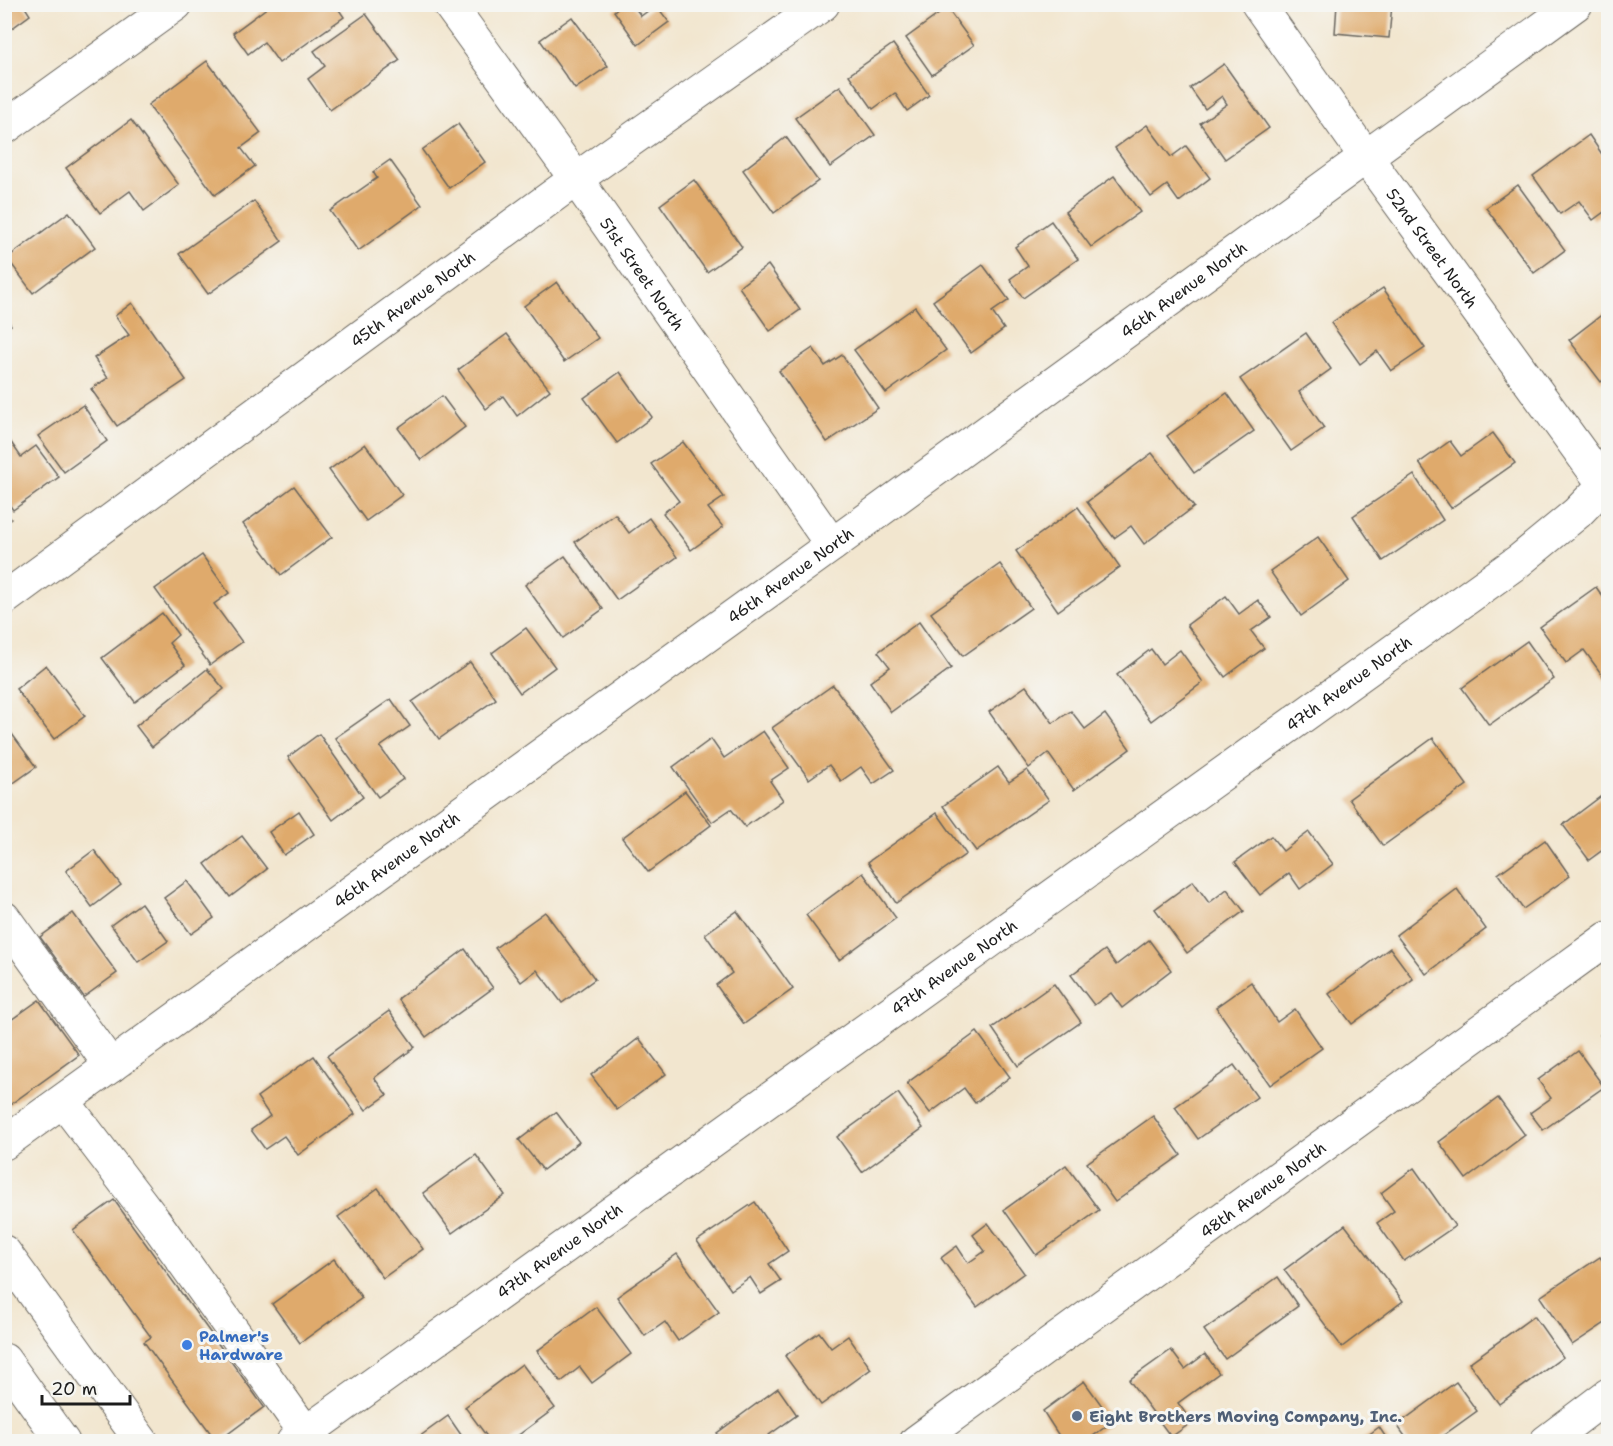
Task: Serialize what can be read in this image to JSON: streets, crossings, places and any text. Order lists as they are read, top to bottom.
{
  "streets": {
    "street": [
      "52nd Street North",
      "51st Street North",
      "46th Avenue North",
      "45th Avenue North",
      "47th Avenue North",
      "48th Avenue North"
    ]
  },
  "crossings": [
    ["52nd Street North", "46th Avenue North"],
    ["52nd Street North", "47th Avenue North"],
    ["51st Street North", "46th Avenue North"],
    ["51st Street North", "45th Avenue North"]
  ],
  "places": ["Palmer's Hardware", "Eight Brothers Moving Company, Inc."],
  "scale_bar": "20 m"
}
